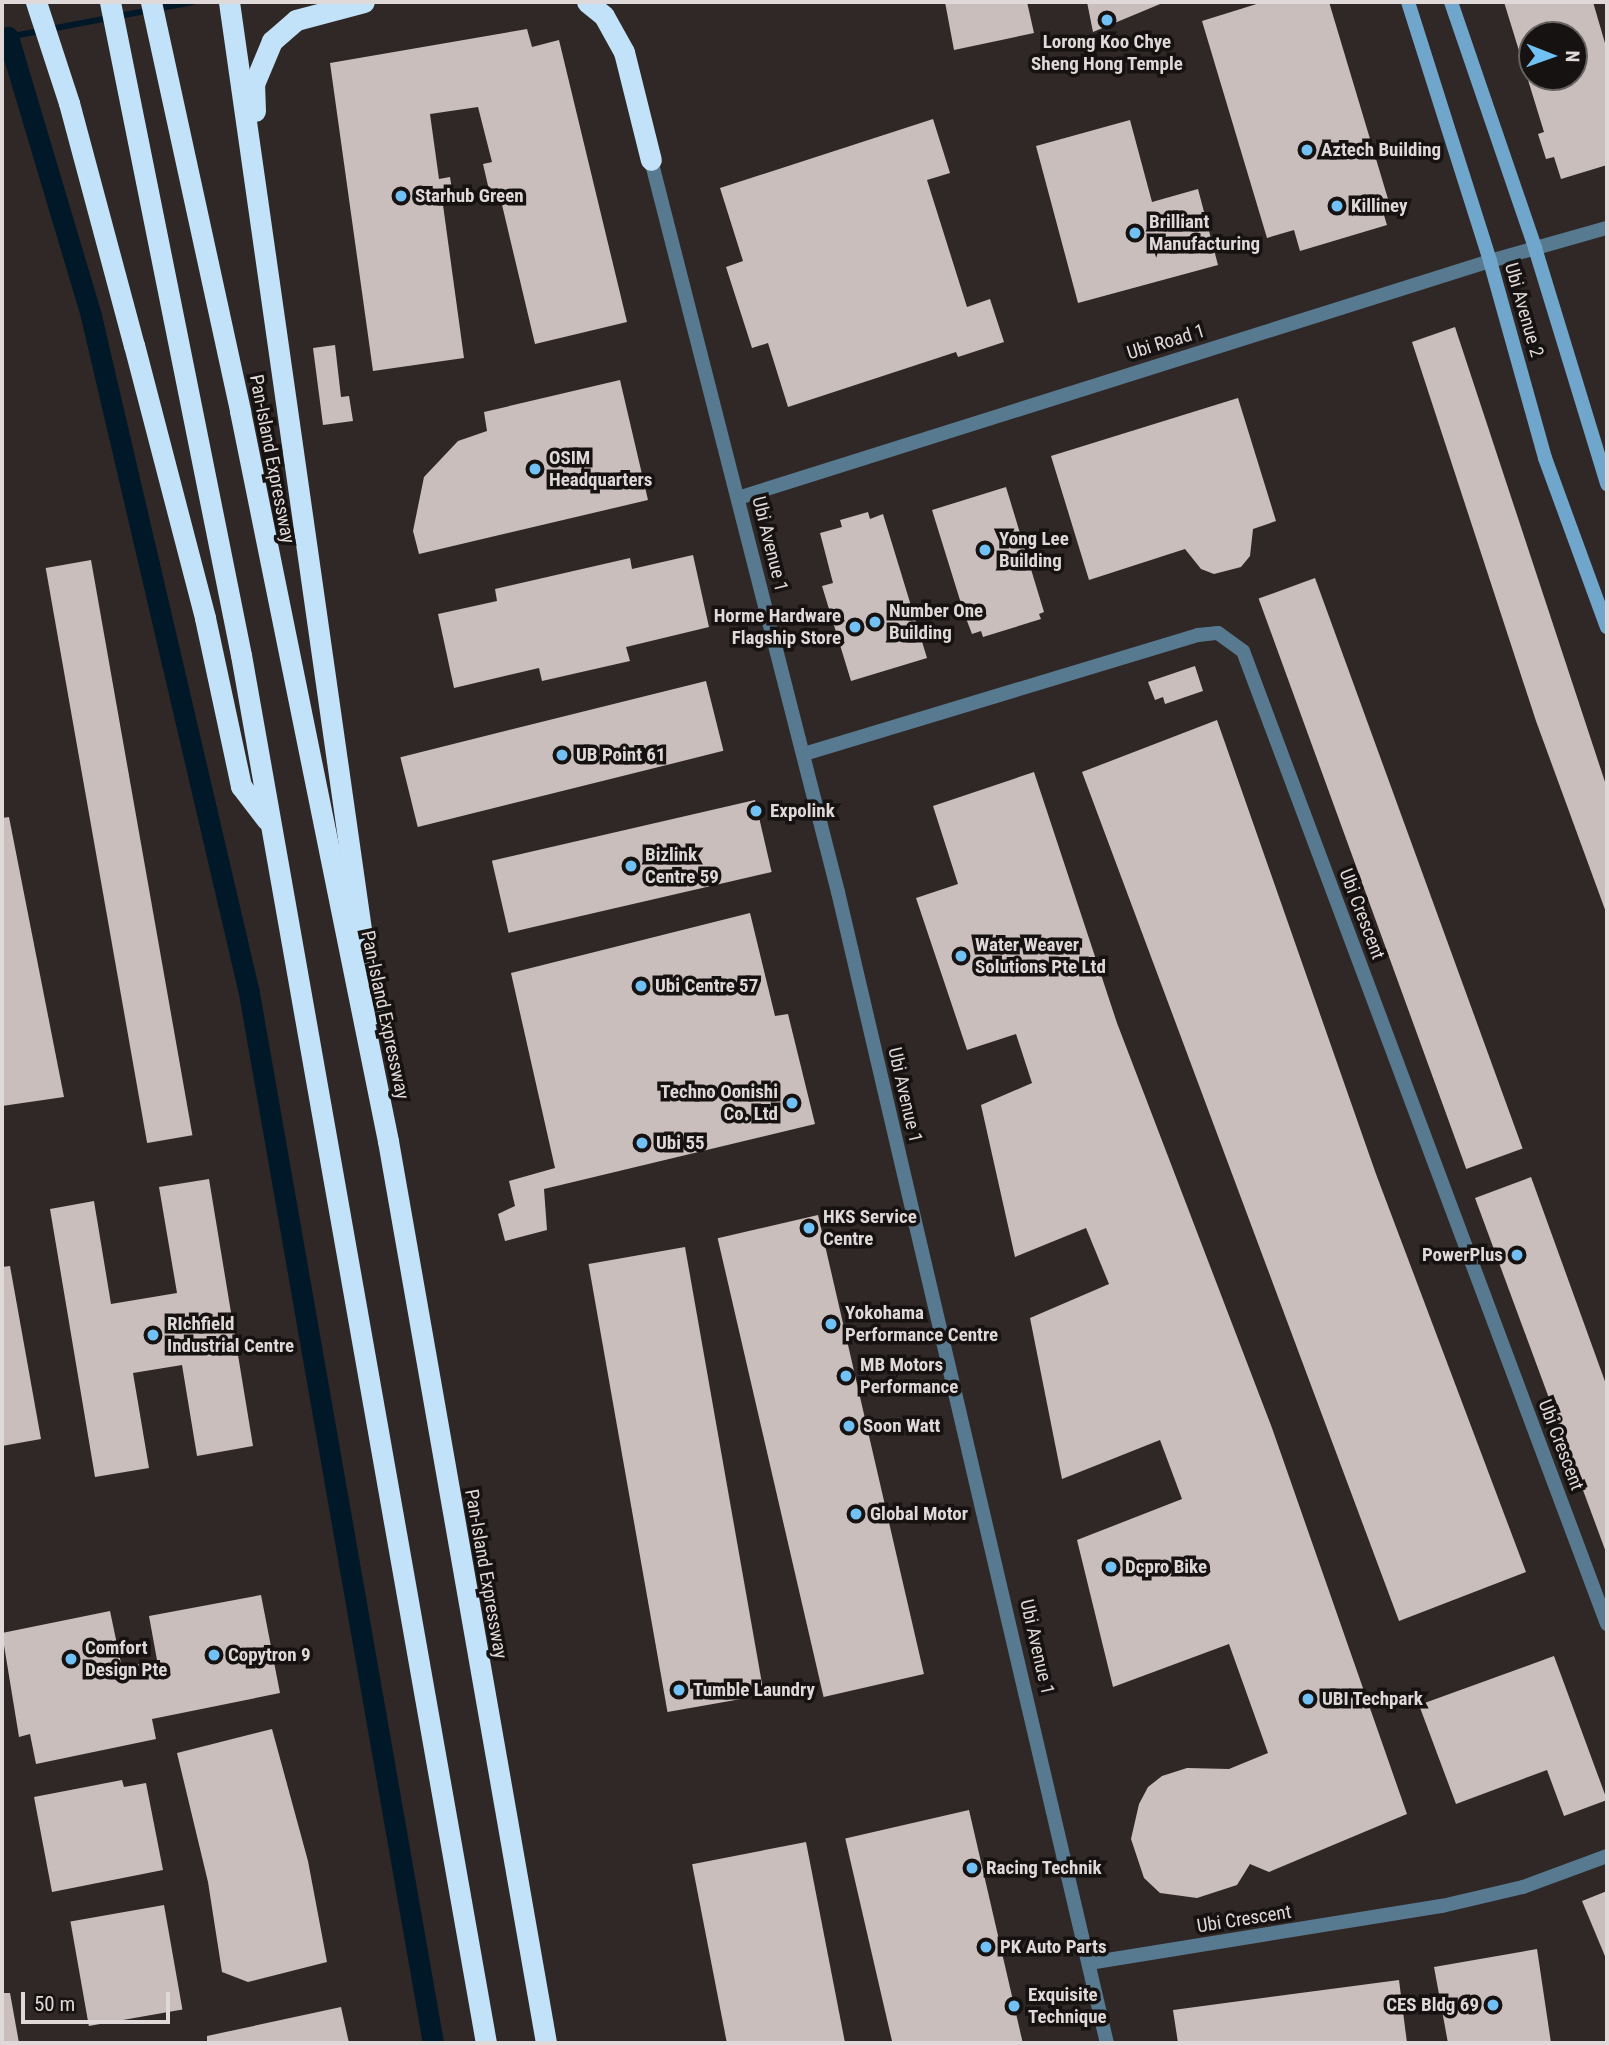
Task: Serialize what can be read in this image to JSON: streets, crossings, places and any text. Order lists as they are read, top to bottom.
{
  "streets": {
    "highway": ["Pan-Island Expressway"],
    "main road": ["Ubi Avenue 2"],
    "street": ["Ubi Road 1", "Ubi Avenue 1", "Ubi Crescent"]
  },
  "crossings": [
    ["Ubi Avenue 2", "Ubi Road 1"],
    ["Ubi Road 1", "Ubi Avenue 1"],
    ["Ubi Avenue 1", "Ubi Crescent"]
  ],
  "places": [
    "Lorong Koo Chye Sheng Hong Temple",
    "Aztech Building",
    "Starhub Green",
    "Killiney",
    "Brilliant Manufacturing",
    "OSIM Headquarters",
    "Yong Lee Building",
    "Number One Building",
    "Horme Hardware Flagship Store",
    "UB Point 61",
    "Expolink",
    "Bizlink Centre 59",
    "Water Weaver Solutions Pte Ltd",
    "Ubi Centre 57",
    "Techno Oonishi Co. Ltd",
    "Ubi 55",
    "HKS Service Centre",
    "PowerPlus",
    "Yokohama Performance Centre",
    "RIchfield Industrial Centre",
    "MB Motors Performance",
    "Soon Watt",
    "Global Motor",
    "Dcpro Bike",
    "Copytron 9",
    "Comfort Design Pte",
    "Tumble Laundry",
    "UBI Techpark",
    "Racing Technik",
    "PK Auto Parts",
    "CES Bldg 69",
    "Exquisite Technique"
  ],
  "scale_bar": "50 m",
  "north": "right"
}
